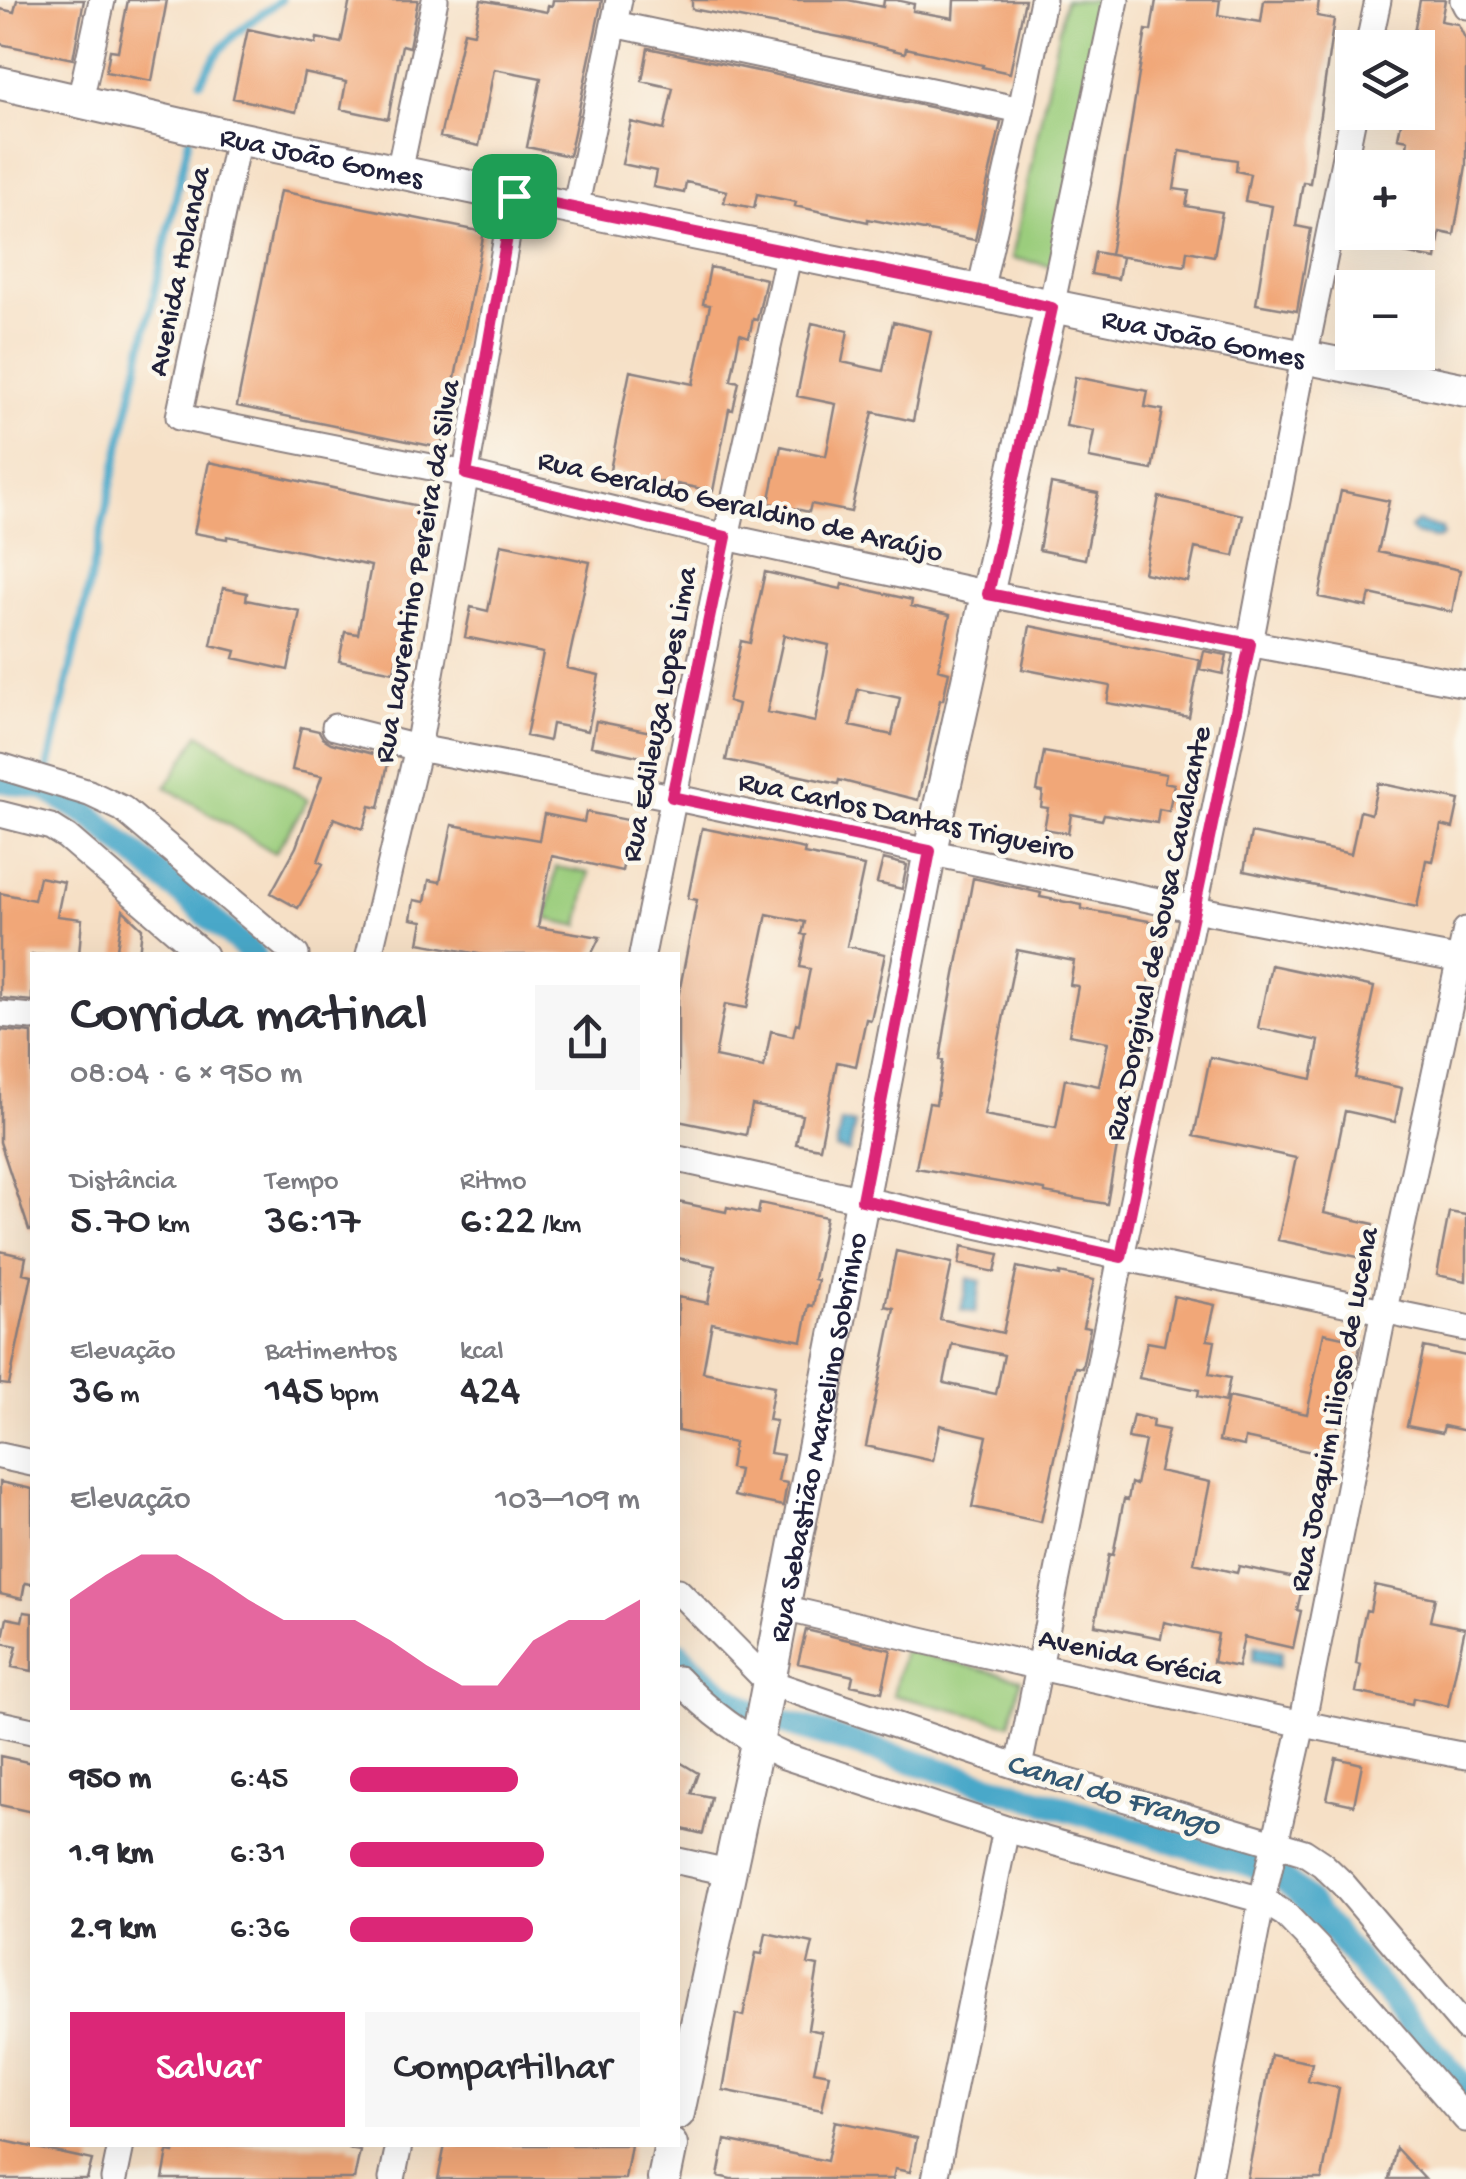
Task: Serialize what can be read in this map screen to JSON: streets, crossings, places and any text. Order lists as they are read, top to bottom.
{
  "streets": {
    "street": [
      "Rua João Gomes",
      "Avenida Holanda",
      "Rua Geraldo Geraldino de Araújo",
      "Rua Laurentino Pereira da Silva",
      "Rua Edileuza Lopes Lima",
      "Rua Carlos Dantas Trigueiro",
      "Rua Dorgival de Sousa Cavalcante",
      "Rua Joaquim Lilioso de Lucena",
      "Rua Sebastião Marcelino Sobrinho",
      "Avenida Grécia"
    ]
  },
  "crossings": [
    ["Rua João Gomes", "Avenida Holanda"],
    ["Rua João Gomes", "Rua Laurentino Pereira da Silva"],
    ["Rua João Gomes", "Rua Edileuza Lopes Lima"],
    ["Rua João Gomes", "Rua Dorgival de Sousa Cavalcante"],
    ["Rua João Gomes", "Rua Sebastião Marcelino Sobrinho"],
    ["Avenida Holanda", "Rua Geraldo Geraldino de Araújo"],
    ["Rua Geraldo Geraldino de Araújo", "Rua Laurentino Pereira da Silva"],
    ["Rua Geraldo Geraldino de Araújo", "Rua Edileuza Lopes Lima"],
    ["Rua Geraldo Geraldino de Araújo", "Rua Dorgival de Sousa Cavalcante"],
    ["Rua Geraldo Geraldino de Araújo", "Rua Sebastião Marcelino Sobrinho"],
    ["Rua Laurentino Pereira da Silva", "Rua Carlos Dantas Trigueiro"],
    ["Rua Edileuza Lopes Lima", "Rua Carlos Dantas Trigueiro"],
    ["Rua Carlos Dantas Trigueiro", "Rua Dorgival de Sousa Cavalcante"],
    ["Rua Carlos Dantas Trigueiro", "Rua Joaquim Lilioso de Lucena"],
    ["Rua Carlos Dantas Trigueiro", "Rua Sebastião Marcelino Sobrinho"],
    ["Rua Dorgival de Sousa Cavalcante", "Avenida Grécia"],
    ["Rua Joaquim Lilioso de Lucena", "Avenida Grécia"],
    ["Rua Sebastião Marcelino Sobrinho", "Avenida Grécia"]
  ],
  "water": ["Canal do Frango"],
  "page": {
    "map_buttons": ["+", "−"],
    "heading": ["Corrida matinal", "08:04 · 6 × 950 m"],
    "stats": [
      ["Distância", "5.70 km"],
      ["Tempo", "36:17"],
      ["Ritmo", "6:22 /km"],
      ["Elevação", "36 m"],
      ["Batimentos", "145 bpm"],
      ["kcal", "424"]
    ],
    "chart": ["Elevação", "103–109 m"],
    "list": [
      {
        "name": "950 m",
        "note": "6:45"
      },
      {
        "name": "1.9 km",
        "note": "6:31"
      },
      {
        "name": "2.9 km",
        "note": "6:36"
      }
    ],
    "buttons": ["Salvar", "Compartilhar"]
  }
}
